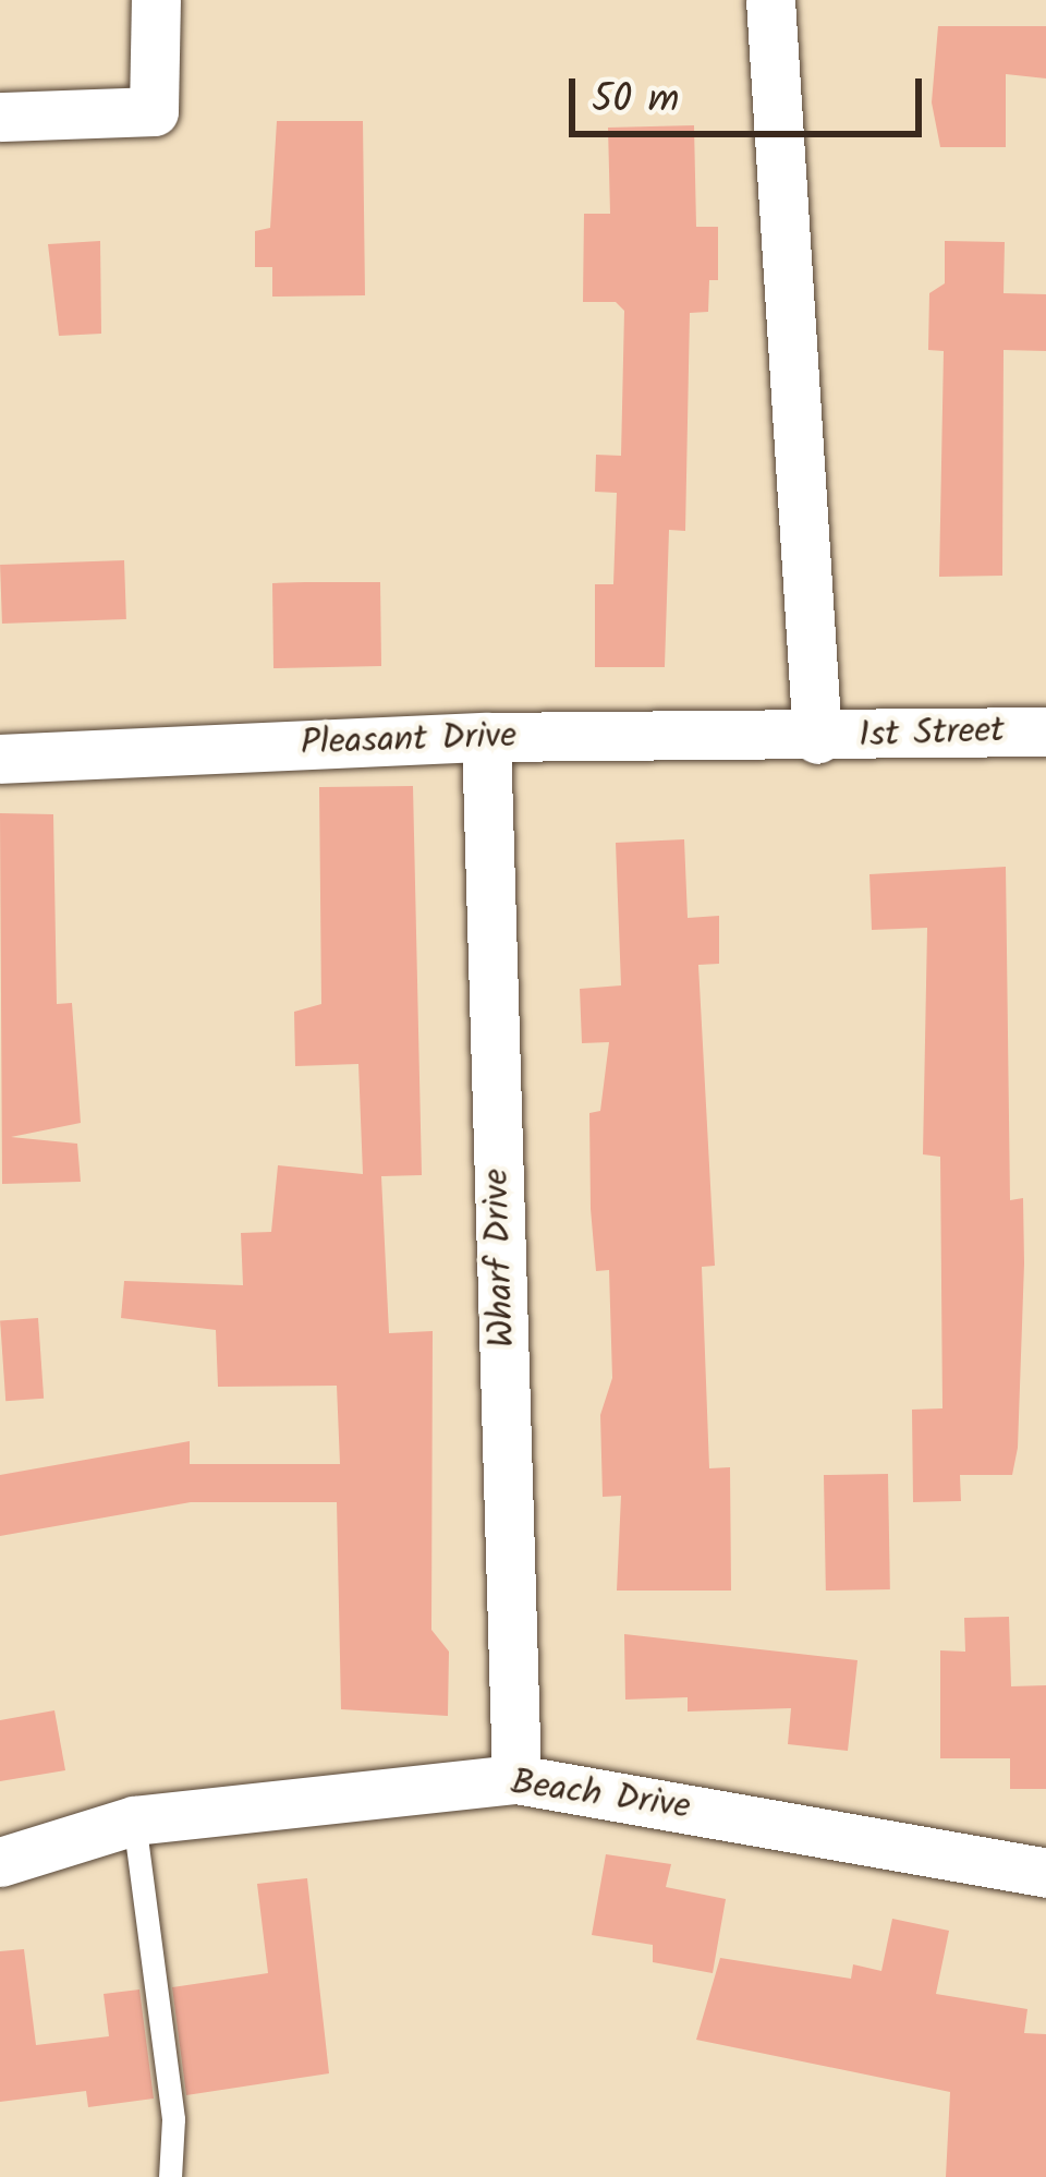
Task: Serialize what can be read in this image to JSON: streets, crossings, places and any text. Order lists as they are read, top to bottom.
{
  "streets": {
    "street": [
      "1st Street",
      "Pleasant Drive",
      "Wharf Drive",
      "Beach Drive"
    ]
  },
  "crossings": [
    ["1st Street", "Pleasant Drive"],
    ["Pleasant Drive", "Wharf Drive"],
    ["Wharf Drive", "Beach Drive"]
  ],
  "scale_bar": "50 m"
}
